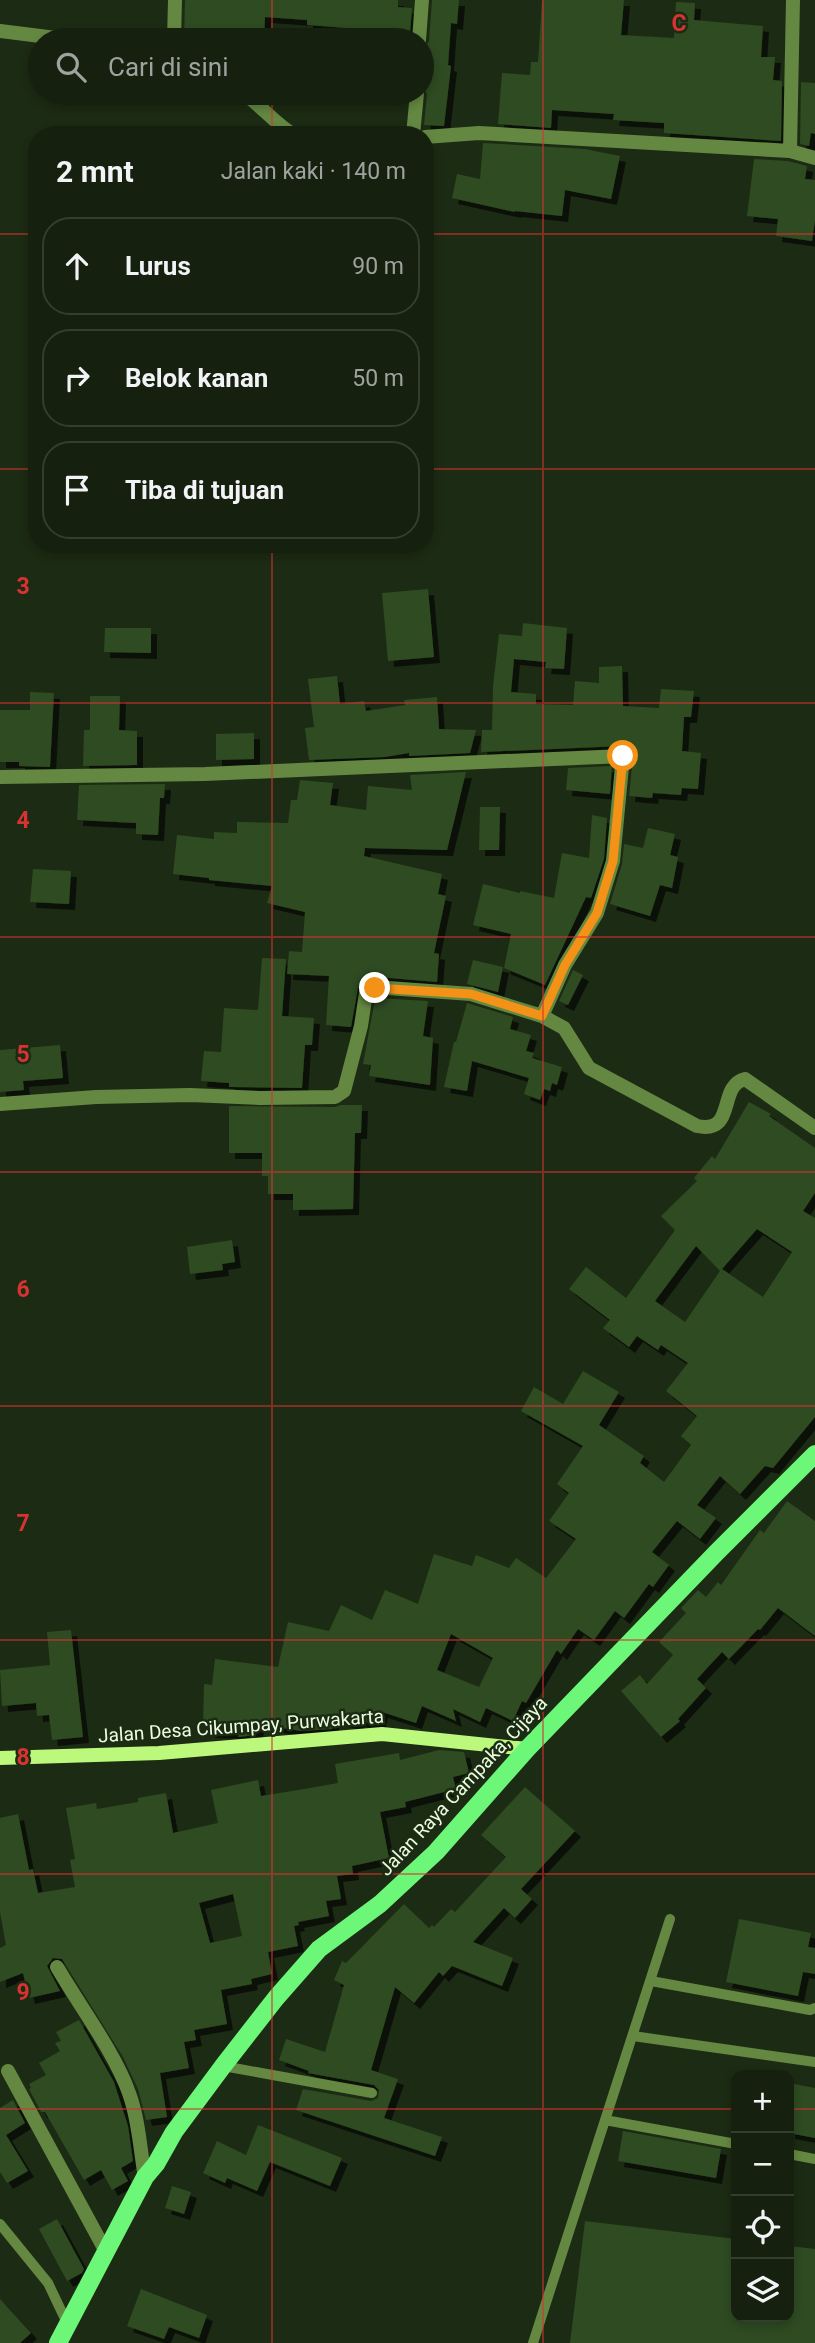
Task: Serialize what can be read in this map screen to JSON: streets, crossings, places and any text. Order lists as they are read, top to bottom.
{
  "streets": {
    "main road": ["Jalan Raya Campaka, Cijaya"],
    "street": ["Jalan Desa Cikumpay, Purwakarta"]
  },
  "crossings": [
    ["Jalan Desa Cikumpay, Purwakarta", "Jalan Raya Campaka, Cijaya"]
  ],
  "page": {
    "search": "Cari di sini",
    "heading": ["2 mnt", "Jalan kaki · 140 m"],
    "list": [
      ["Lurus", "90 m"],
      ["Belok kanan", "50 m"],
      "Tiba di tujuan"
    ],
    "map_buttons": ["+", "−"]
  },
  "grid": {
    "columns": ["C"],
    "rows": [
      "3",
      "4",
      "5",
      "6",
      "7",
      "8",
      "9"
    ]
  }
}
